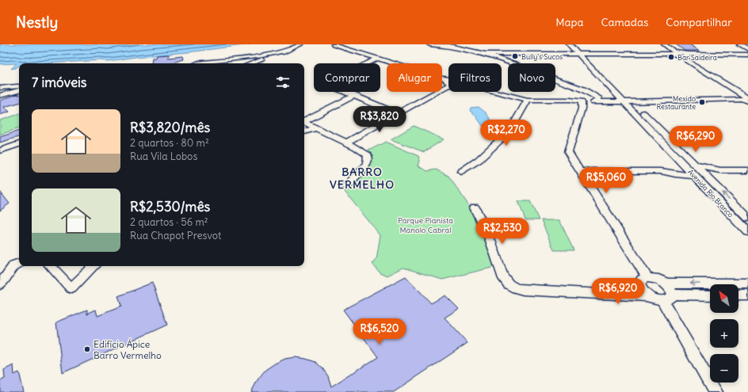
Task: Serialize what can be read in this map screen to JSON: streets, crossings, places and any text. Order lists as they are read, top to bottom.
{
  "streets": {
    "street": ["Avenida Rio Branco"]
  },
  "districts": ["BARRO VERMELHO"],
  "parks": ["Parque Pianista Manolo Cabral"],
  "places": [
    "Bully's Sucos",
    "Bar Saideira",
    "Mexido Restaurante",
    "Edifício Ápice Barro Vermelho"
  ],
  "north": "top left",
  "page": {
    "header": "Nestly",
    "nav": ["Mapa", "Camadas", "Compartilhar"],
    "chip": [
      "Comprar",
      "Alugar",
      "Filtros",
      "Novo"
    ],
    "heading": "7 imóveis",
    "list": [
      {
        "name": "R$3,820/mês",
        "note": "2 quartos · 80 m² · Rua Vila Lobos"
      },
      {
        "name": "R$2,530/mês",
        "note": "2 quartos · 56 m² · Rua Chapot Presvot"
      }
    ],
    "price": [
      "R$3,820",
      "R$2,270",
      "R$6,290",
      "R$5,060",
      "R$2,530",
      "R$6,920",
      "R$6,520"
    ],
    "map_buttons": ["+", "−"]
  }
}
